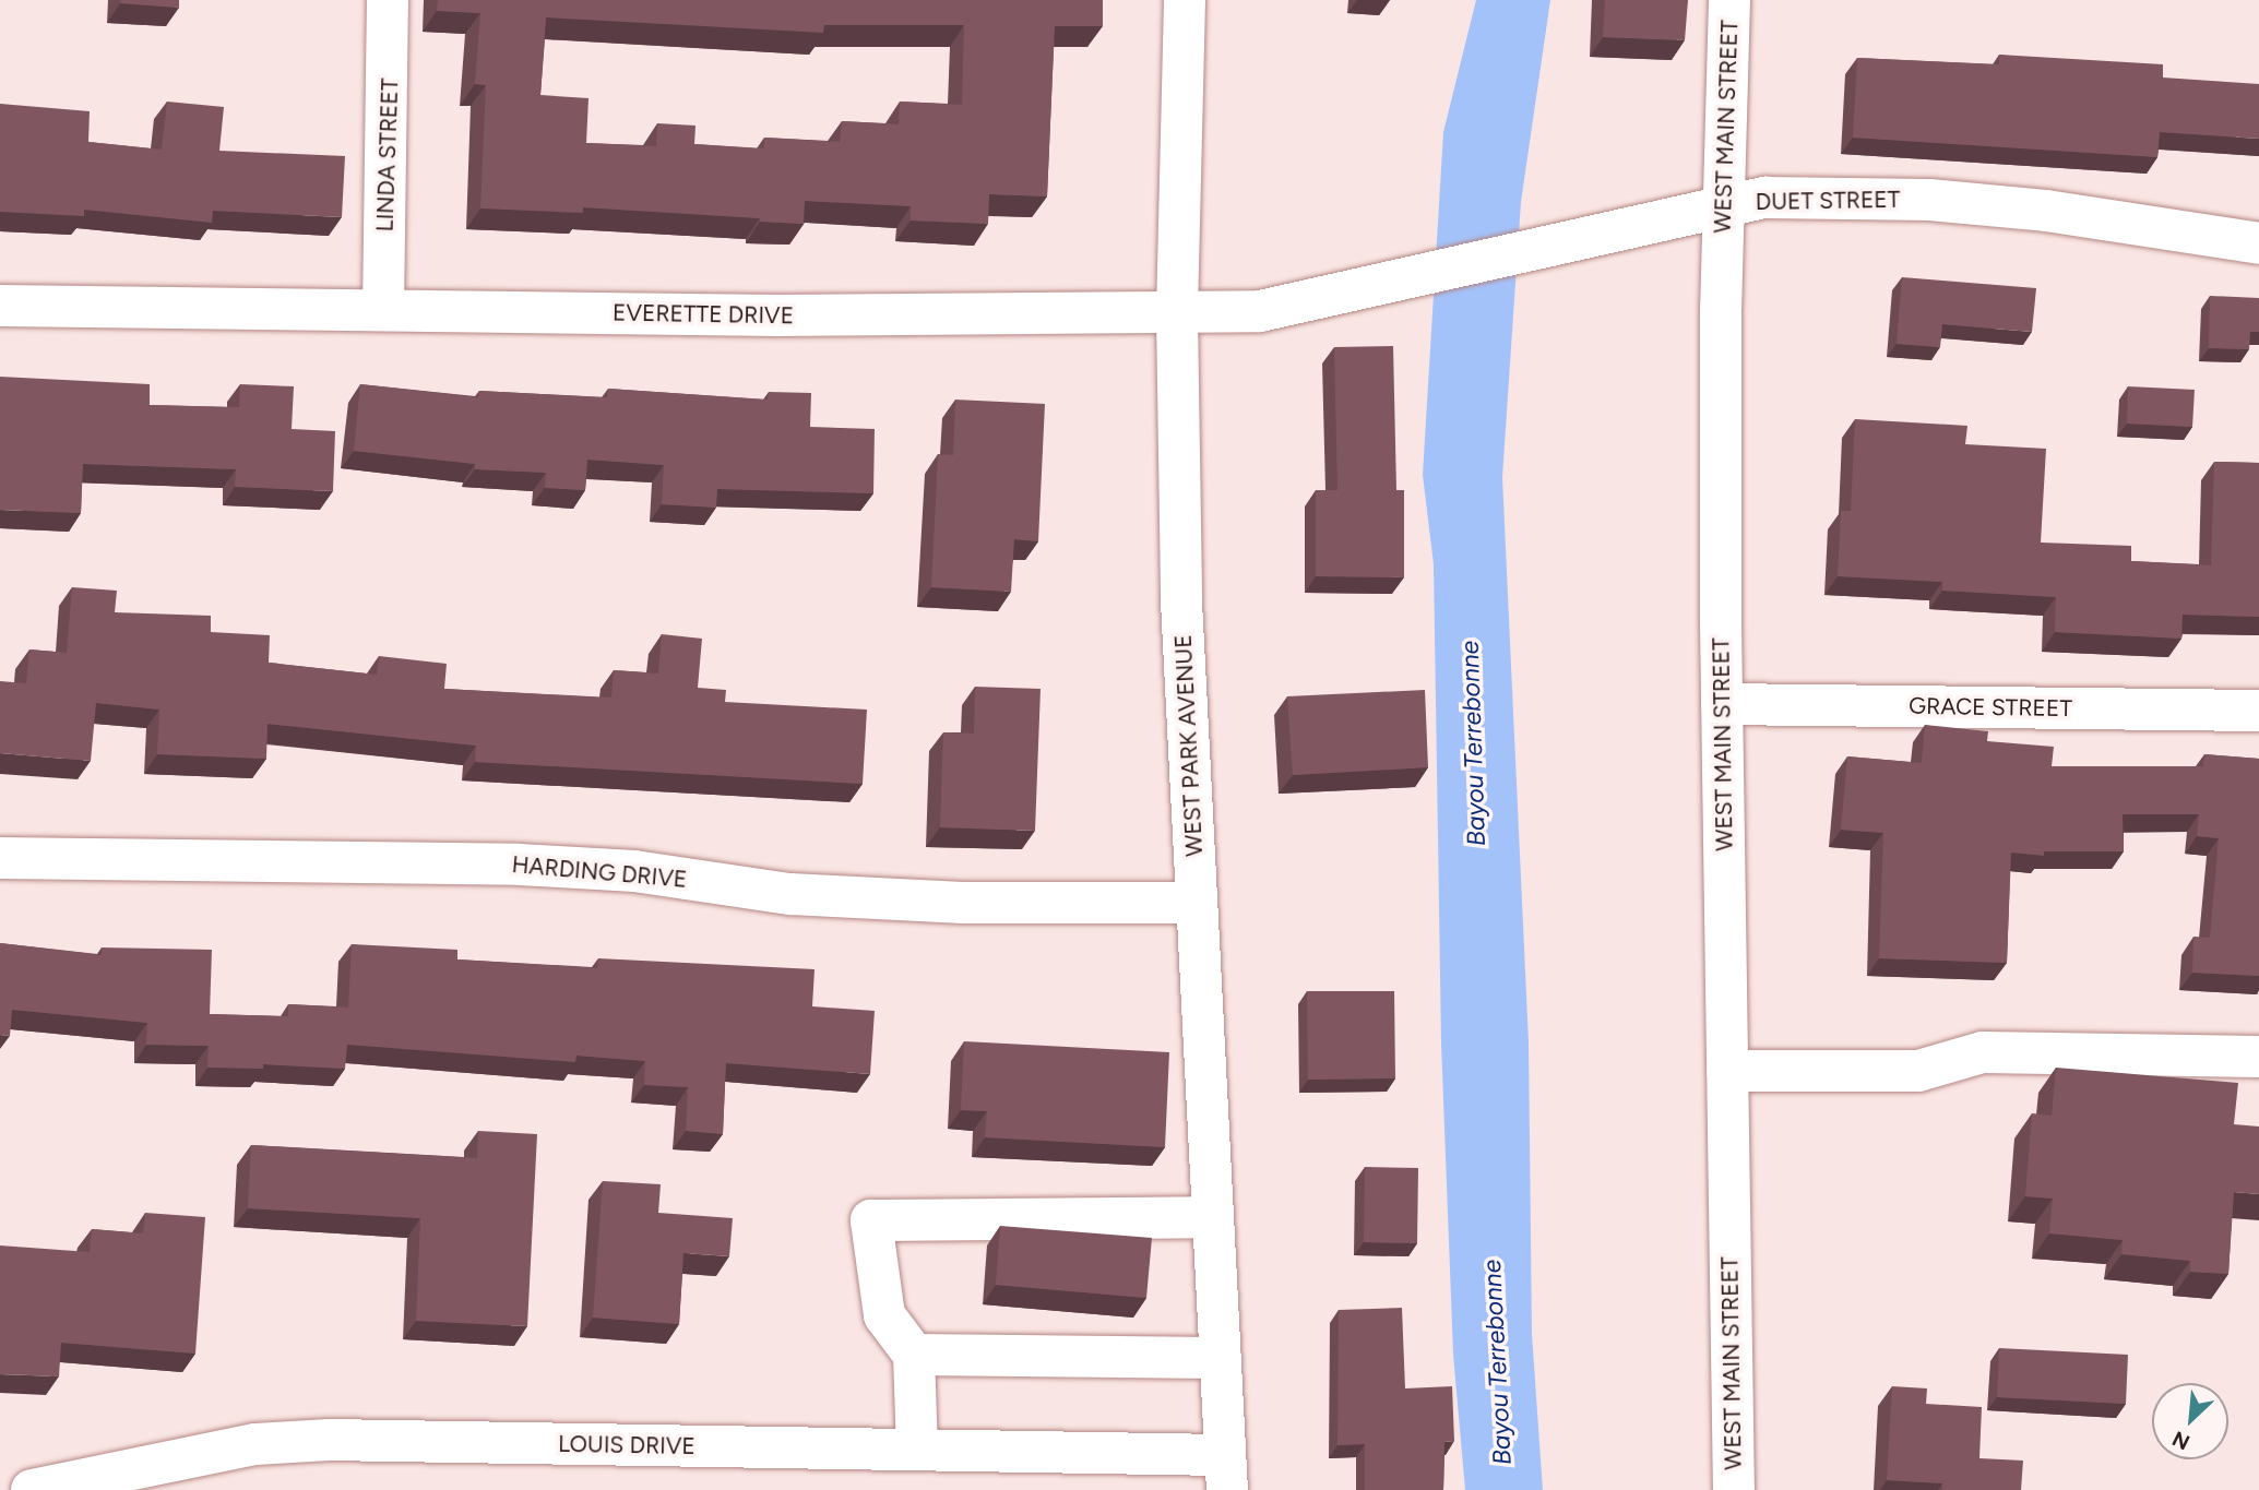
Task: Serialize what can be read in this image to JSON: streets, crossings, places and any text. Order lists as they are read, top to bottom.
{
  "streets": {
    "street": [
      "WEST MAIN STREET",
      "LINDA STREET",
      "DUET STREET",
      "EVERETTE DRIVE",
      "GRACE STREET",
      "WEST PARK AVENUE",
      "HARDING DRIVE",
      "LOUIS DRIVE"
    ]
  },
  "crossings": [
    ["WEST MAIN STREET", "DUET STREET"],
    ["WEST MAIN STREET", "GRACE STREET"],
    ["LINDA STREET", "EVERETTE DRIVE"],
    ["DUET STREET", "EVERETTE DRIVE"],
    ["EVERETTE DRIVE", "WEST PARK AVENUE"],
    ["WEST PARK AVENUE", "HARDING DRIVE"],
    ["WEST PARK AVENUE", "LOUIS DRIVE"]
  ],
  "water": ["Bayou Terrebonne"],
  "north": "bottom left"
}
